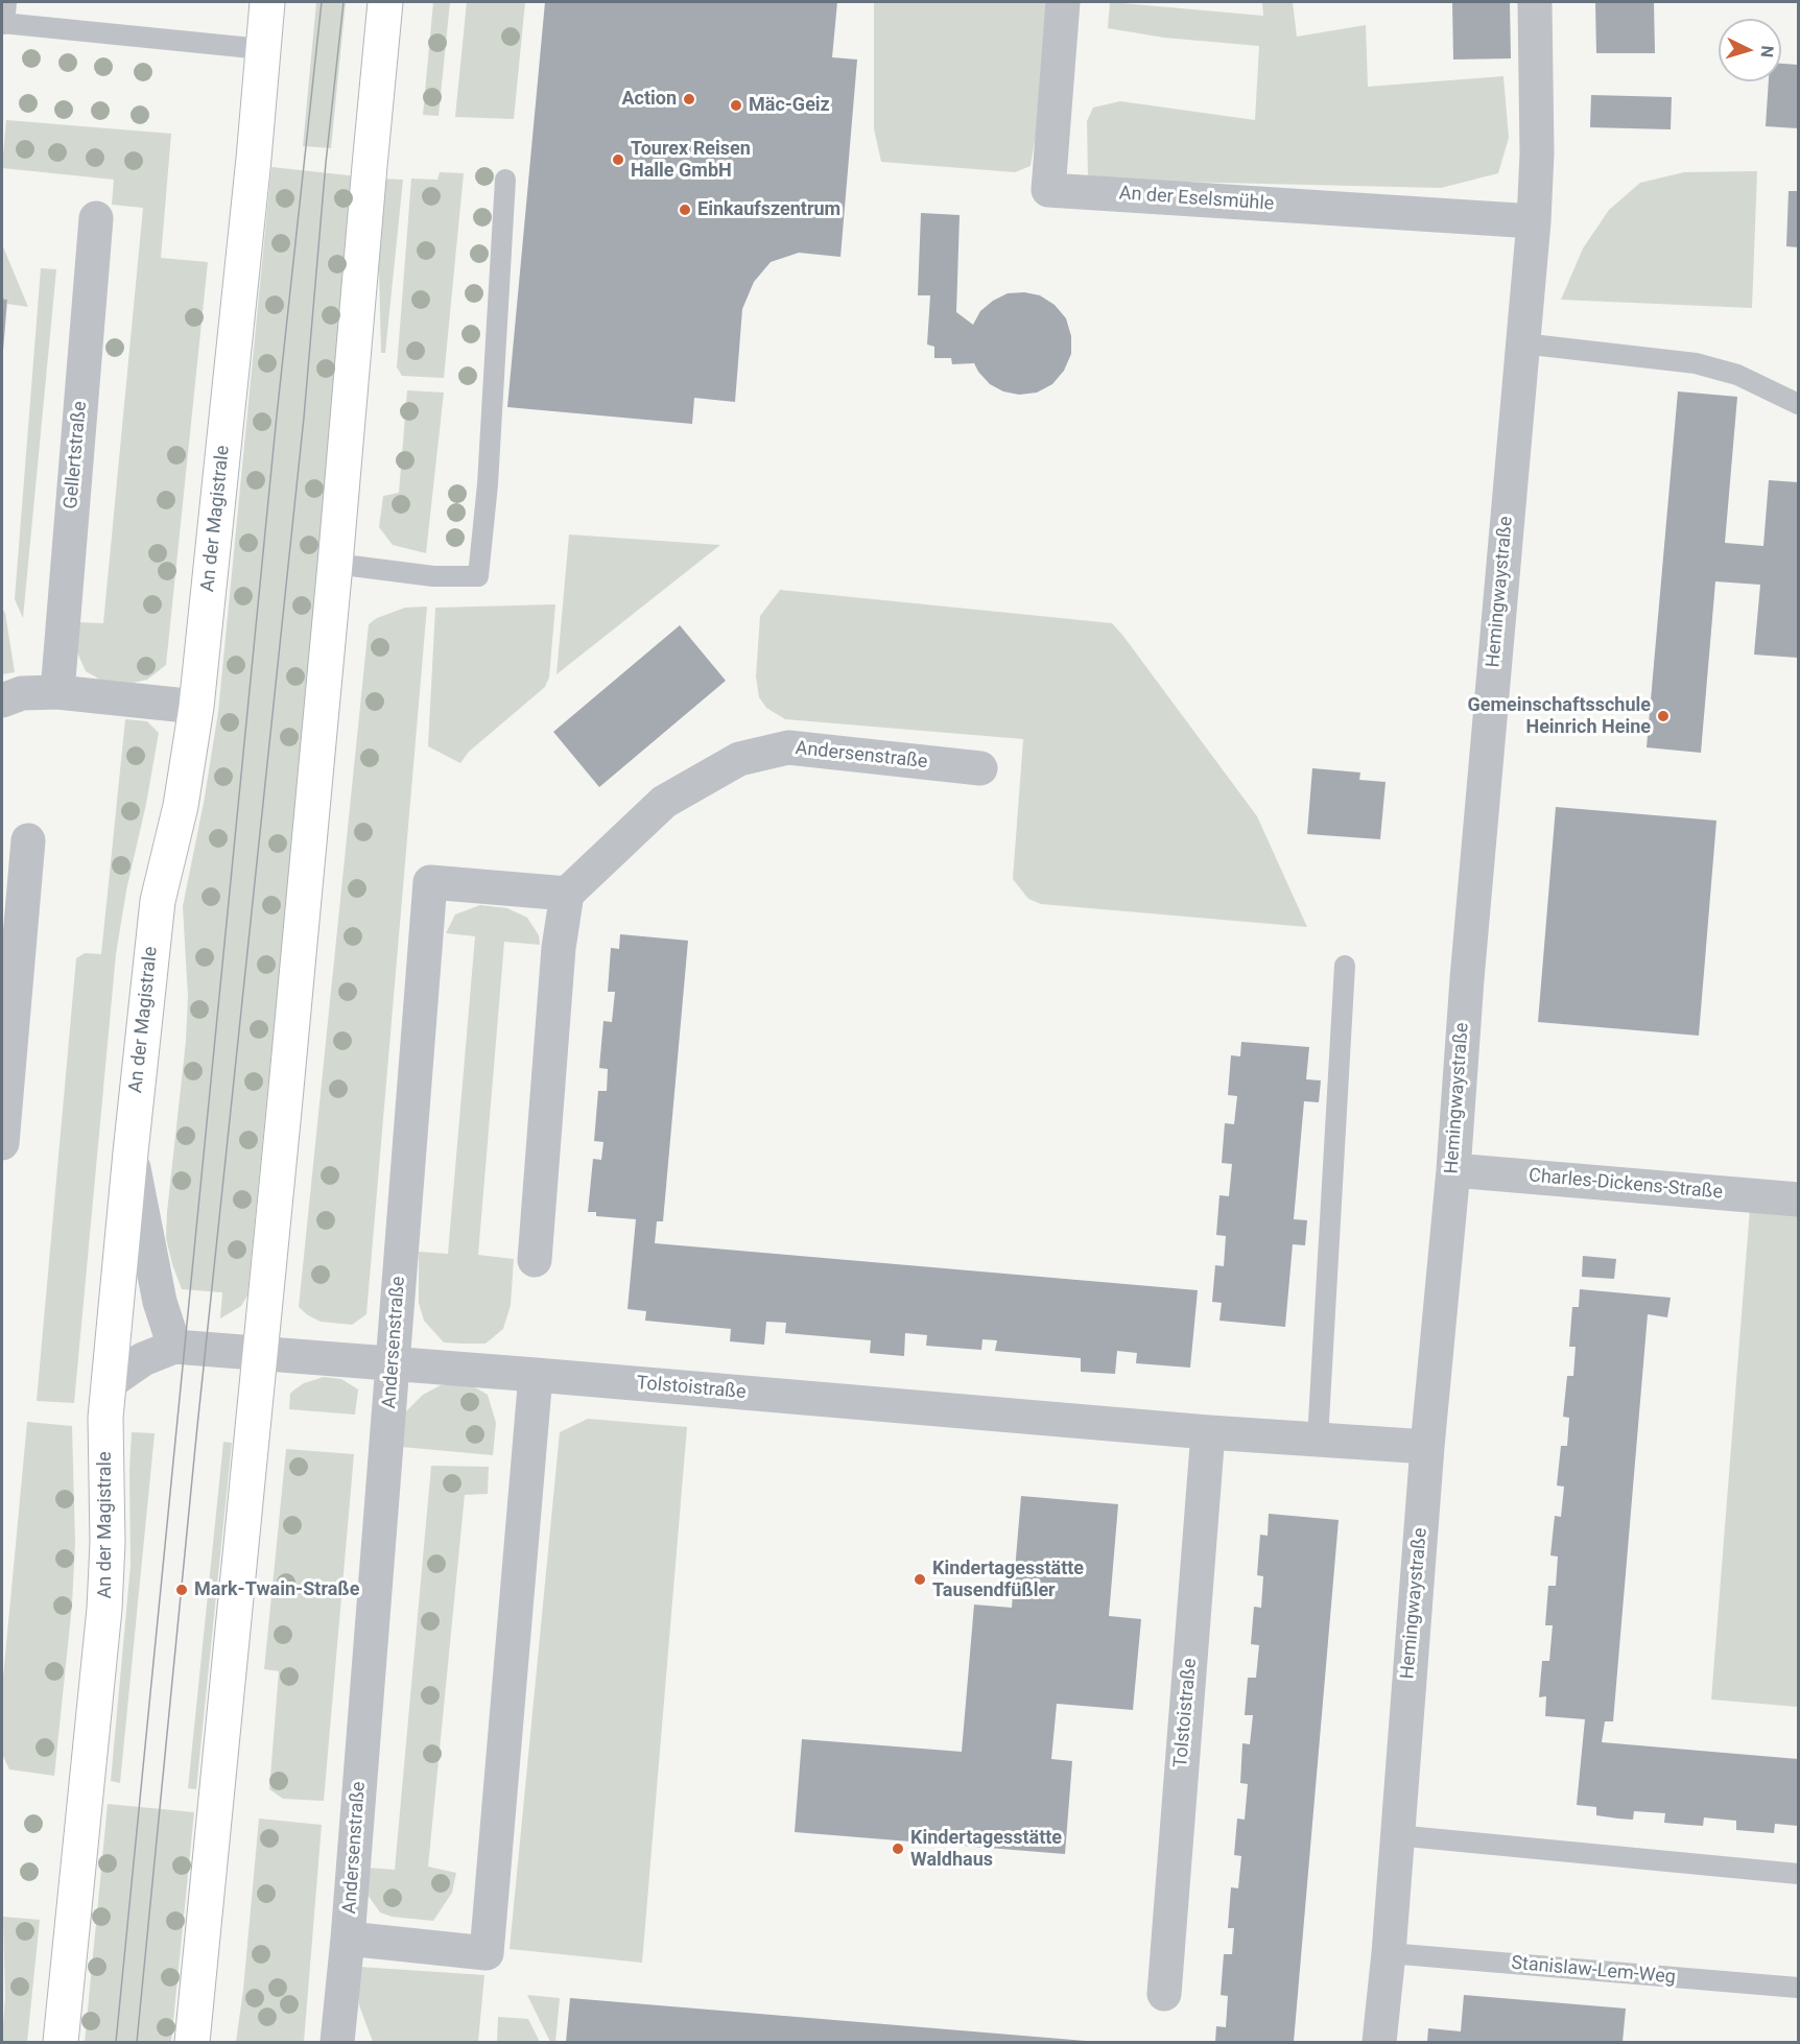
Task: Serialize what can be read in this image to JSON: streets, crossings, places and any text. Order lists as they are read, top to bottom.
{
  "streets": {
    "main road": ["An der Magistrale"],
    "street": [
      "An der Eselsmühle",
      "Gellertstraße",
      "Hemingwaystraße",
      "Andersenstraße",
      "Charles-Dickens-Straße",
      "Tolstoistraße"
    ],
    "lane": ["Stanislaw-Lem-Weg"]
  },
  "crossings": [
    ["An der Eselsmühle", "Hemingwaystraße"],
    ["Hemingwaystraße", "Charles-Dickens-Straße"],
    ["Hemingwaystraße", "Tolstoistraße"],
    ["Hemingwaystraße", "Stanislaw-Lem-Weg"],
    ["Andersenstraße", "Tolstoistraße"]
  ],
  "places": [
    "Action",
    "Mäc-Geiz",
    "Tourex Reisen Halle GmbH",
    "Einkaufszentrum",
    "Gemeinschaftsschule Heinrich Heine",
    "Kindertagesstätte Tausendfüßler",
    "Mark-Twain-Straße",
    "Kindertagesstätte Waldhaus"
  ],
  "north": "right"
}
